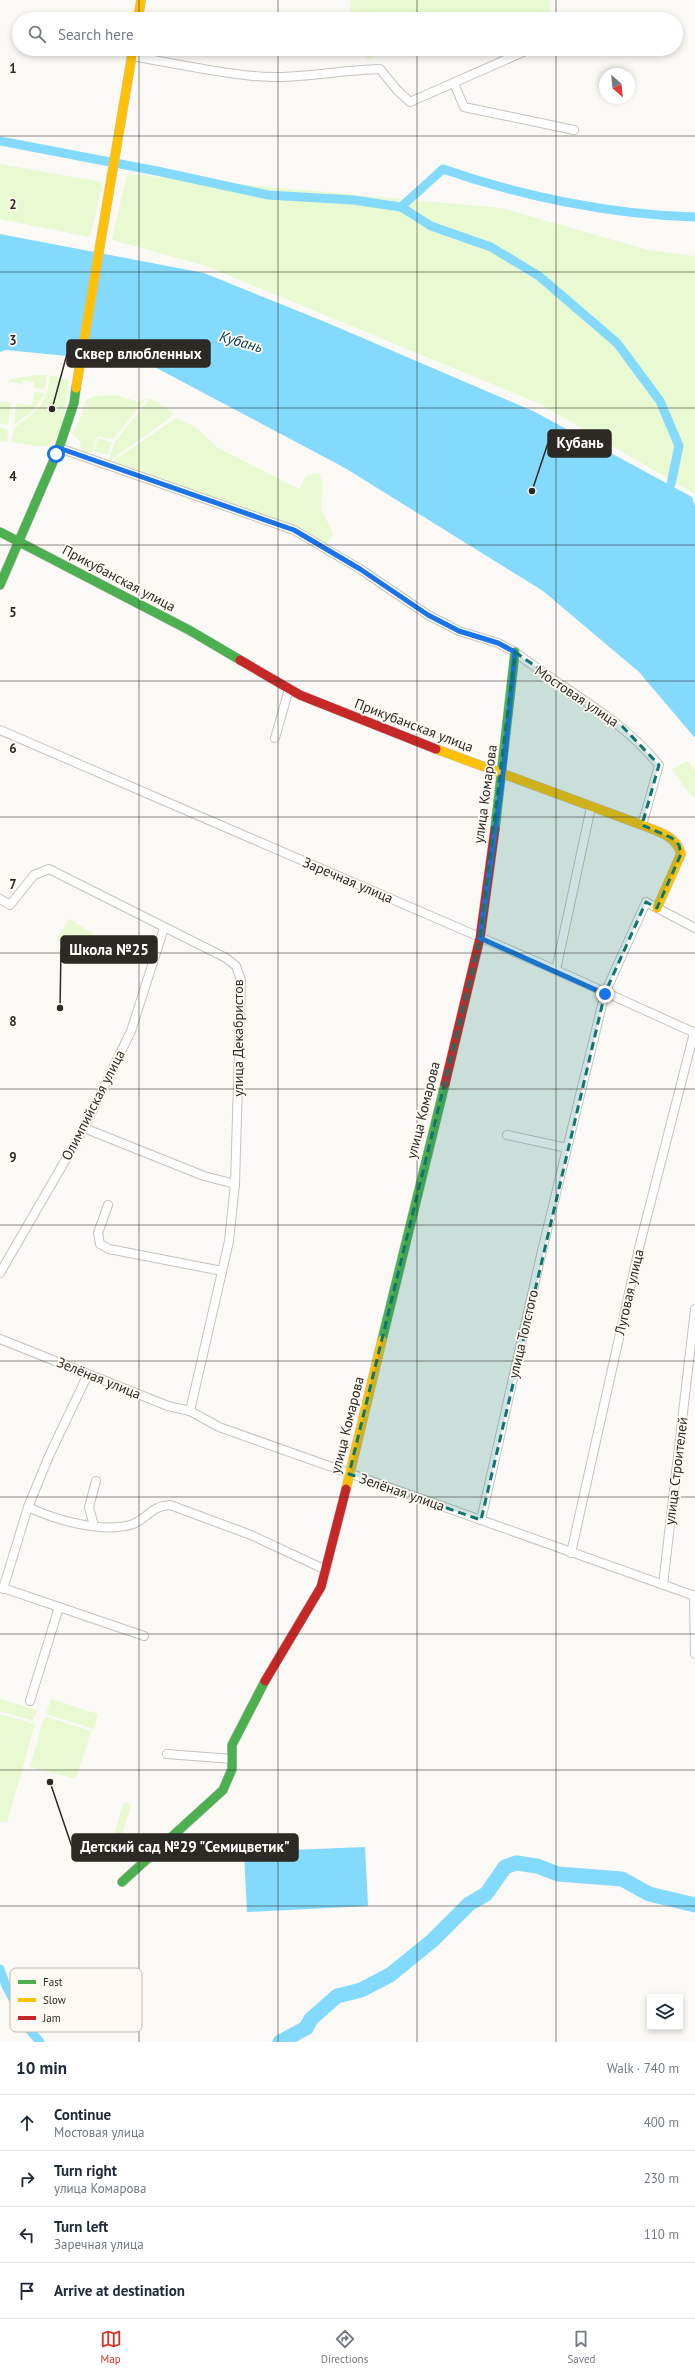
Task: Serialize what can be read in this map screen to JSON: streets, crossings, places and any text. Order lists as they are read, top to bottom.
{
  "streets": {
    "street": [
      "Прикубанская улица",
      "Мостовая улица",
      "улица Комарова",
      "Заречная улица",
      "улица Декабристов",
      "Олимпийская улица",
      "Луговая улица",
      "улица Толстого",
      "Зелёная улица",
      "улица Строителей"
    ]
  },
  "crossings": [
    ["Прикубанская улица", "Мостовая улица"],
    ["Прикубанская улица", "улица Комарова"],
    ["Прикубанская улица", "улица Толстого"],
    ["Мостовая улица", "улица Комарова"],
    ["улица Комарова", "Заречная улица"],
    ["улица Комарова", "Зелёная улица"],
    ["Заречная улица", "Луговая улица"],
    ["Заречная улица", "улица Толстого"],
    ["улица Декабристов", "Олимпийская улица"],
    ["улица Декабристов", "Зелёная улица"],
    ["Луговая улица", "Зелёная улица"],
    ["улица Толстого", "Зелёная улица"],
    ["Зелёная улица", "улица Строителей"]
  ],
  "water": ["Кубань"],
  "places": [
    "Сквер влюбленных",
    "Кубань",
    "Школа №25",
    "Детский сад №29 \"Семицветик\""
  ],
  "legend": ["Fast", "Slow", "Jam"],
  "north": "bottom right",
  "page": {
    "search": "Search here",
    "heading": ["10 min", "Walk · 740 m"],
    "list": [
      ["Continue", "Мостовая улица", "400 m"],
      ["Turn right", "улица Комарова", "230 m"],
      ["Turn left", "Заречная улица", "110 m"],
      "Arrive at destination"
    ],
    "nav": ["Map", "Directions", "Saved"]
  },
  "grid": {
    "rows": [
      "1",
      "2",
      "3",
      "4",
      "5",
      "6",
      "7",
      "8",
      "9"
    ]
  }
}
